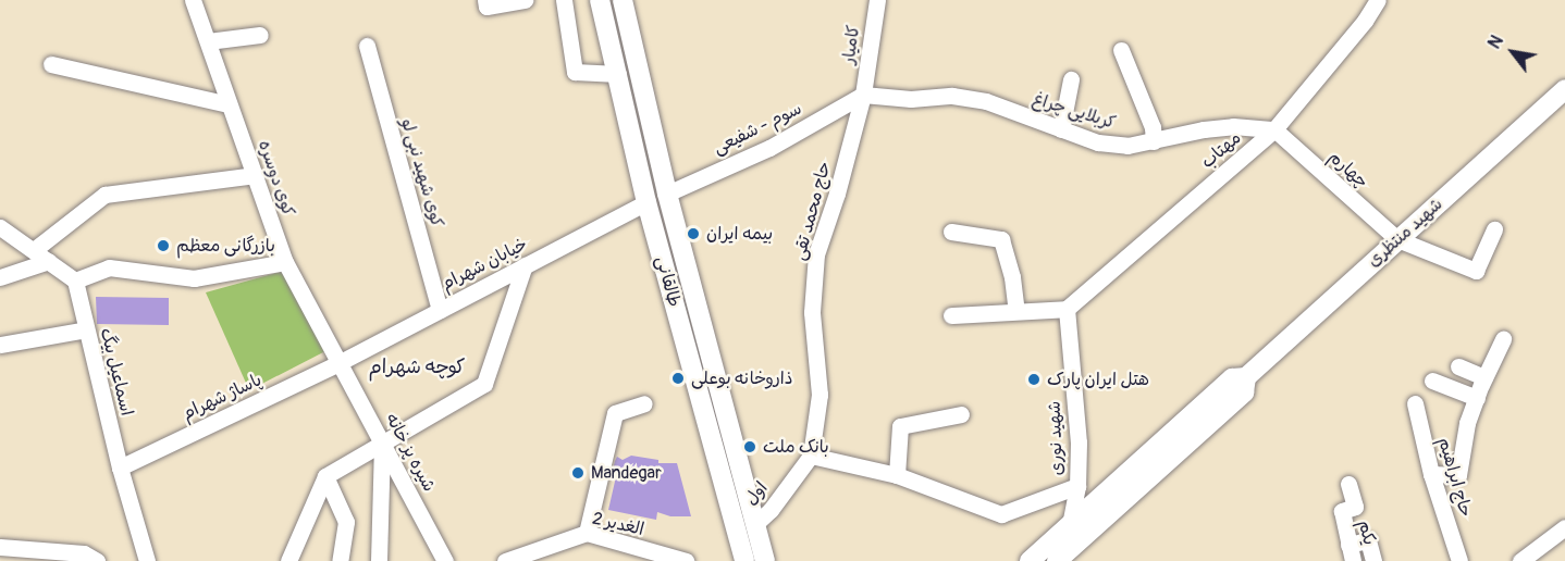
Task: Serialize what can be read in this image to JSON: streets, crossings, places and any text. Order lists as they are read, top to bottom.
{
  "streets": {
    "main road": ["شهید منتظری", "طالقانی"],
    "street": [
      "کامیار",
      "کربلایی چراغ",
      "سوم - شفیعی",
      "مهتاب",
      "چهارم",
      "کوی شهید نبی لو",
      "کوی دوسره",
      "حاج محمد تقی",
      "خیابان شهرام",
      "اسماعیل بیگ",
      "پاساژ شهرام",
      "شهید نوری",
      "شیره پز خانه",
      "حاج ابراهیم",
      "اول",
      "2 الغدیر",
      "یکم"
    ]
  },
  "crossings": [
    ["کامیار", "کربلایی چراغ"],
    ["کامیار", "سوم - شفیعی"],
    ["کامیار", "حاج محمد تقی"],
    ["کربلایی چراغ", "سوم - شفیعی"],
    ["کربلایی چراغ", "مهتاب"],
    ["کربلایی چراغ", "چهارم"],
    ["کربلایی چراغ", "حاج محمد تقی"],
    ["سوم - شفیعی", "حاج محمد تقی"],
    ["سوم - شفیعی", "طالقانی"],
    ["مهتاب", "چهارم"],
    ["مهتاب", "شهید نوری"],
    ["چهارم", "شهید منتظری"],
    ["کوی شهید نبی لو", "خیابان شهرام"],
    ["کوی دوسره", "خیابان شهرام"],
    ["کوی دوسره", "پاساژ شهرام"],
    ["کوی دوسره", "شیره پز خانه"],
    ["حاج محمد تقی", "اول"],
    ["شهید منتظری", "شهید نوری"],
    ["خیابان شهرام", "طالقانی"],
    ["خیابان شهرام", "پاساژ شهرام"],
    ["خیابان شهرام", "شیره پز خانه"],
    ["طالقانی", "اول"],
    ["اسماعیل بیگ", "پاساژ شهرام"],
    ["پاساژ شهرام", "شیره پز خانه"]
  ],
  "districts": ["کوچه شهرام"],
  "places": [
    "بیمه ایران",
    "بازرگانی معظم",
    "ذاروخانه بوعلی",
    "هتل ایران پارک",
    "بانک ملت",
    "Mandegar"
  ],
  "north": "top left"
}
